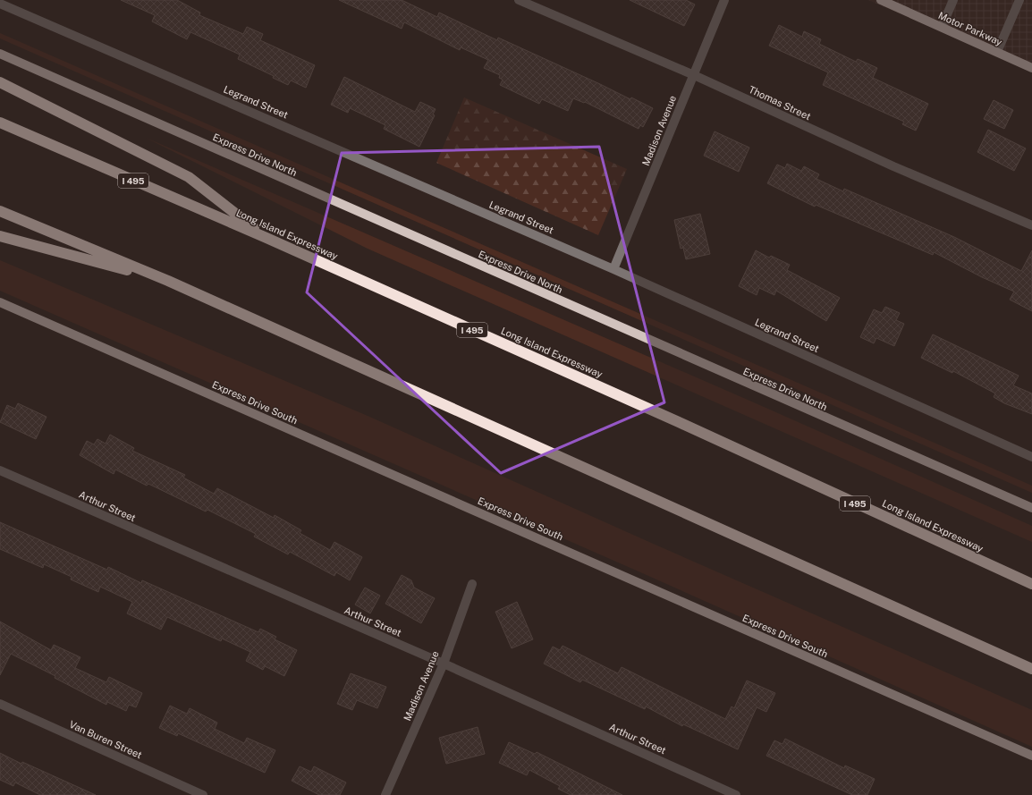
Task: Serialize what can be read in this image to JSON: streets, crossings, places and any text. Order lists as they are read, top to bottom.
{
  "streets": {
    "highway": ["I 495", "Long Island Expressway"],
    "main road": ["Motor Parkway", "Express Drive North", "Express Drive South"],
    "street": [
      "Legrand Street",
      "Thomas Street",
      "Madison Avenue",
      "Arthur Street",
      "Van Buren Street"
    ]
  },
  "crossings": [
    ["Legrand Street", "Madison Avenue"],
    ["Thomas Street", "Madison Avenue"],
    ["Madison Avenue", "Arthur Street"]
  ]
}
